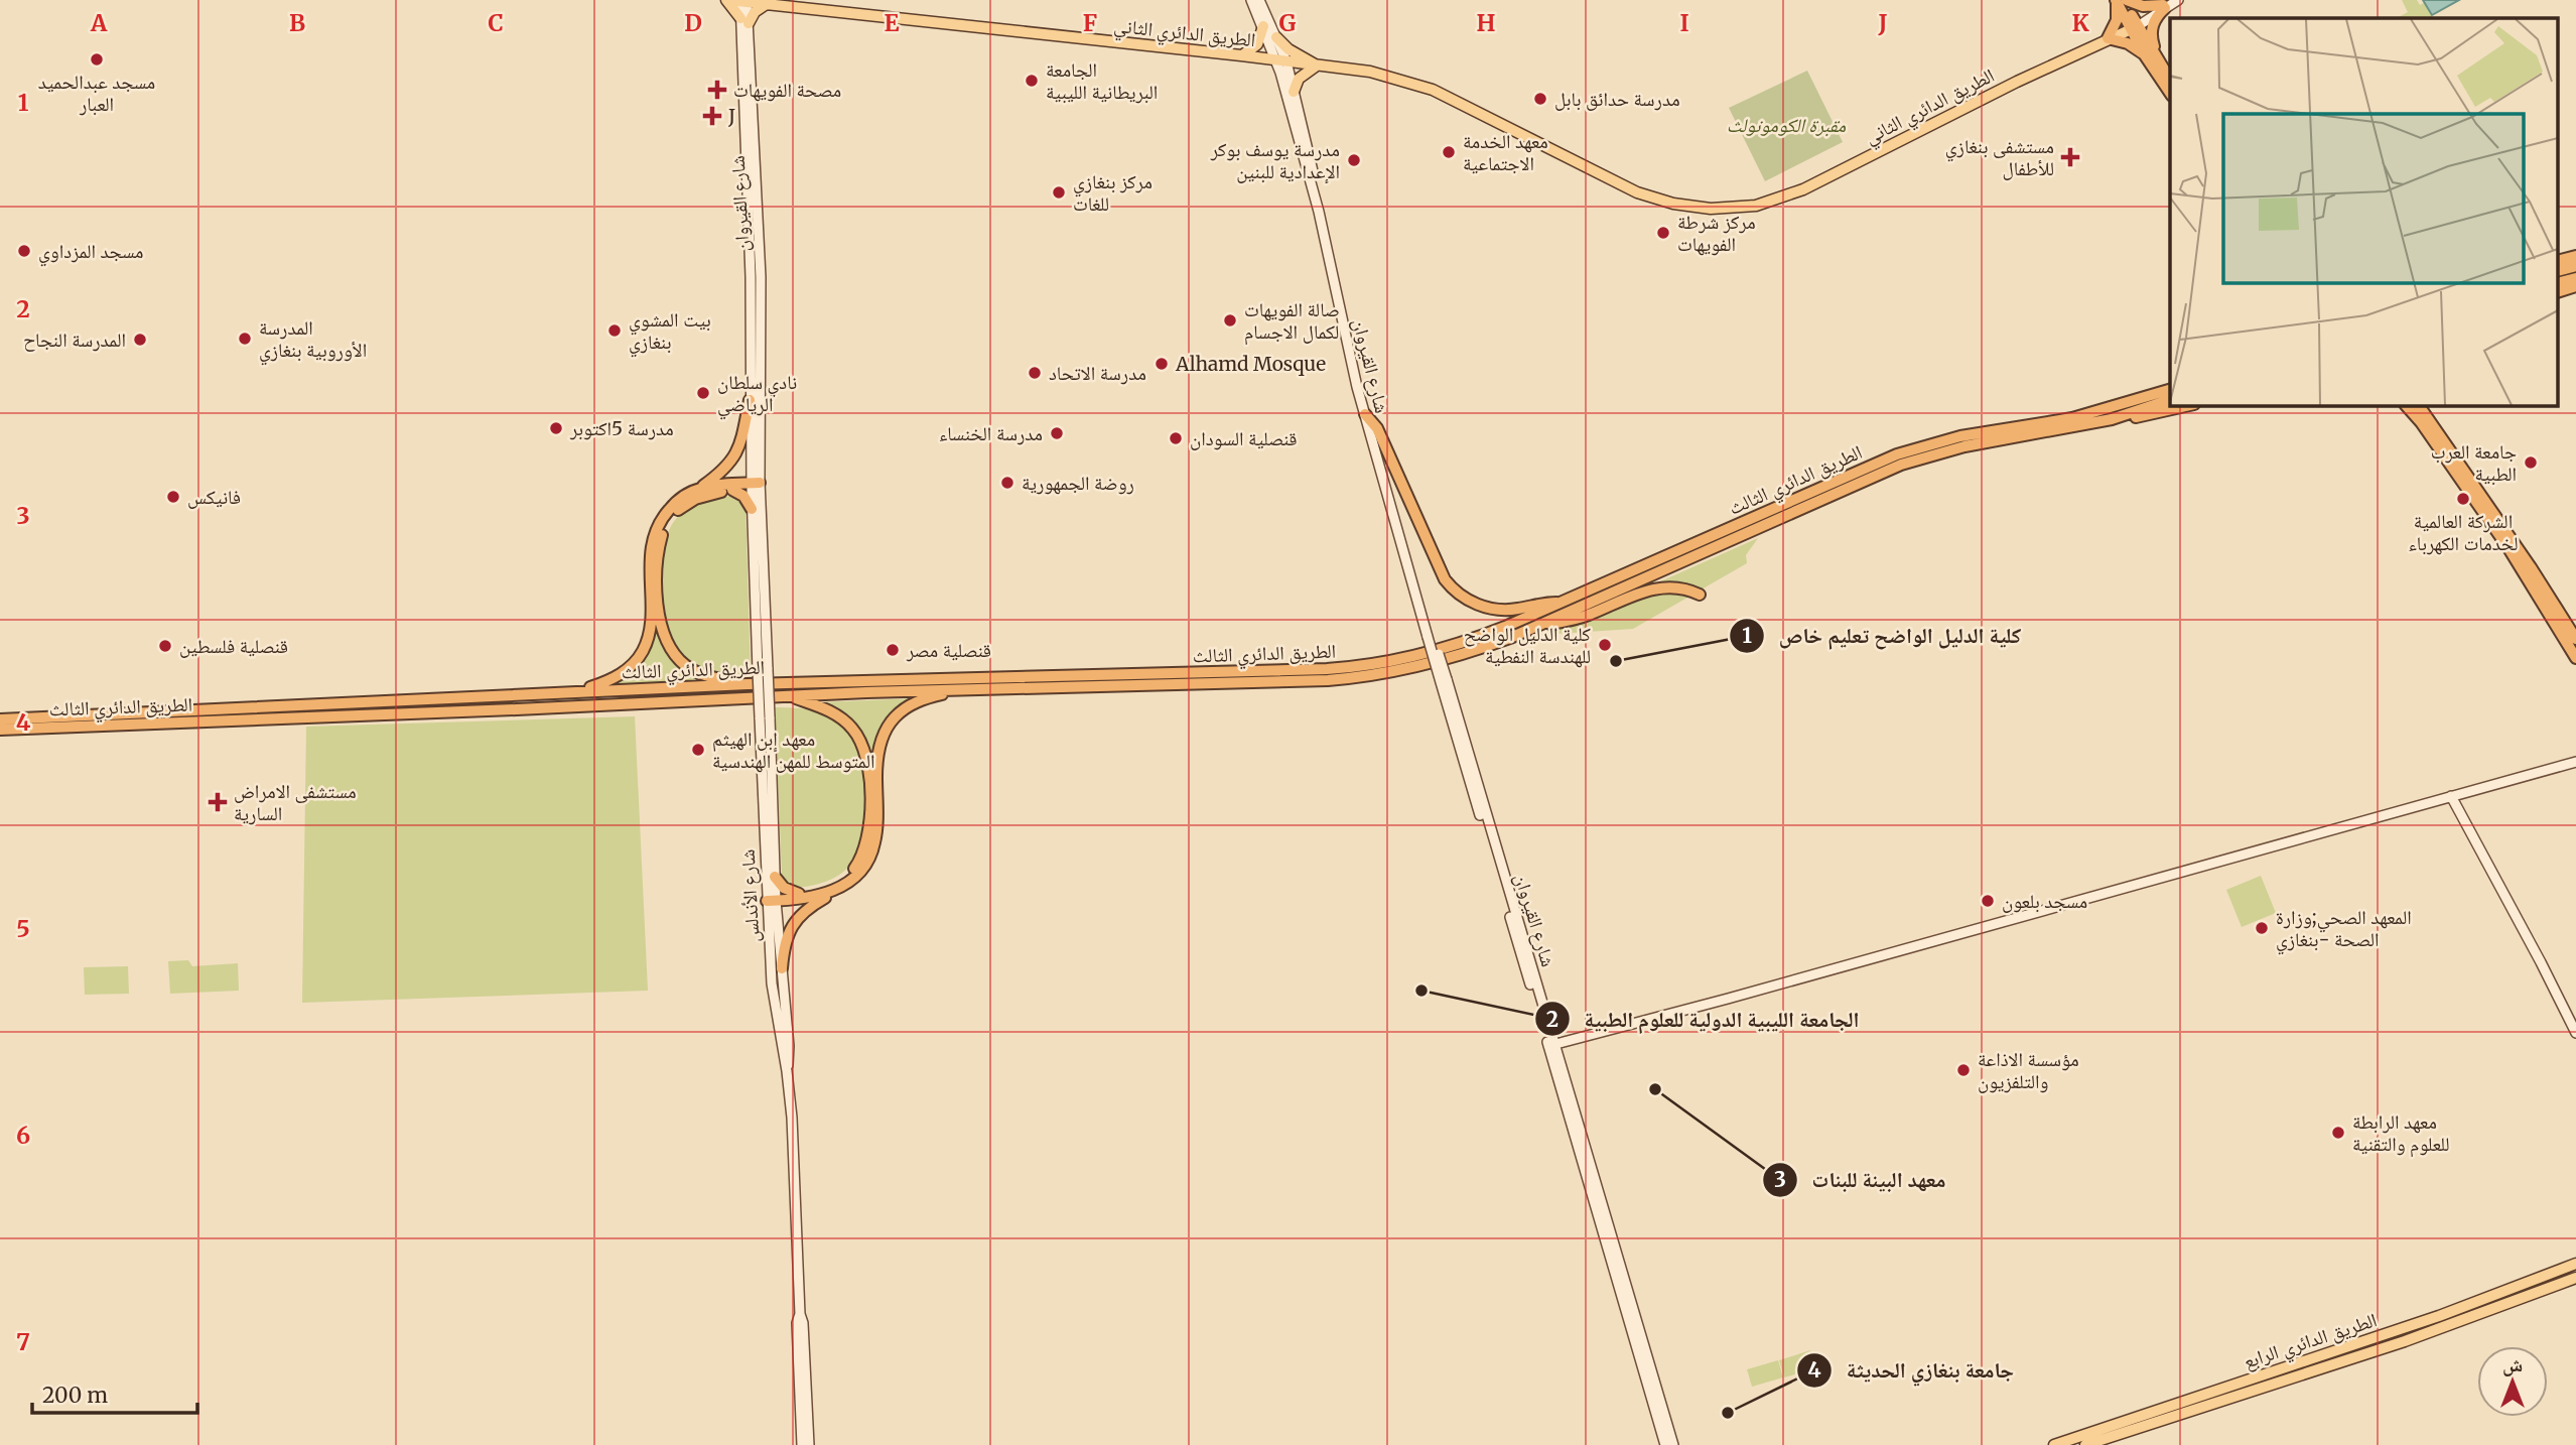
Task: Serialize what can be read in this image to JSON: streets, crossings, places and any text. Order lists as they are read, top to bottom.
{
  "streets": {
    "highway": ["الطريق الدائري الثالث"],
    "main road": [
      "الطريق الدائري الثاني",
      "شارع القيروان",
      "شارع الأندلس",
      "الطريق الدائري الرابع"
    ]
  },
  "crossings": [
    ["الطريق الدائري الثاني", "شارع القيروان"]
  ],
  "parks": ["مقبرة الكومونولث"],
  "places": {
    "other": [
      "مسجد عبدالحميد العبار",
      "الجامعة البريطانية الليبية",
      "مدرسة حدائق بابل",
      "معهد الخدمة الاجتماعية",
      "مدرسة يوسف بوكر الإعدادية للبنين",
      "مركز بنغازي للغات",
      "مركز شرطة الفويهات",
      "مسجد المزداوي",
      "صالة الفويهات لكمال الاجسام",
      "بيت المشوي بنغازي",
      "المدرسة الأوروبية بنغازي",
      "المدرسة النجاح",
      "Alhamd Mosque",
      "مدرسة الاتحاد",
      "نادي سلطان الرياضي",
      "مدرسة 5اكتوبر",
      "مدرسة الخنساء",
      "قنصلية السودان",
      "جامعة العرب الطبية",
      "روضة الجمهورية",
      "فانيكس",
      "الشركة العالمية لخدمات الكهرباء",
      "كلية الدليل الواضح للهندسة النفطية",
      "قنصلية فلسطين",
      "قنصلية مصر",
      "كلية الدليل الواضح تعليم خاص",
      "معهد إبن الهيثم المتوسط للمهن الهندسية",
      "مسجد بلعون",
      "المعهد الصحي;وزارة الصحة -بنغازي",
      "الجامعة الليبية الدولية للعلوم الطبية",
      "مؤسسة الاذاعة والتلفزيون",
      "معهد البينة للبنات",
      "معهد الرابطة للعلوم والتقنية",
      "جامعة بنغازي الحديثة"
    ],
    "health": [
      "مصحة الفويهات",
      "J",
      "مستشفى بنغازي للأطفال",
      "مستشفى الامراض السارية"
    ]
  },
  "scale_bar": "200 m",
  "north": "top",
  "grid": {
    "columns": [
      "A",
      "B",
      "C",
      "D",
      "E",
      "F",
      "G",
      "H",
      "I",
      "J",
      "K"
    ],
    "rows": [
      "1",
      "2",
      "3",
      "4",
      "5",
      "6",
      "7"
    ]
  }
}
